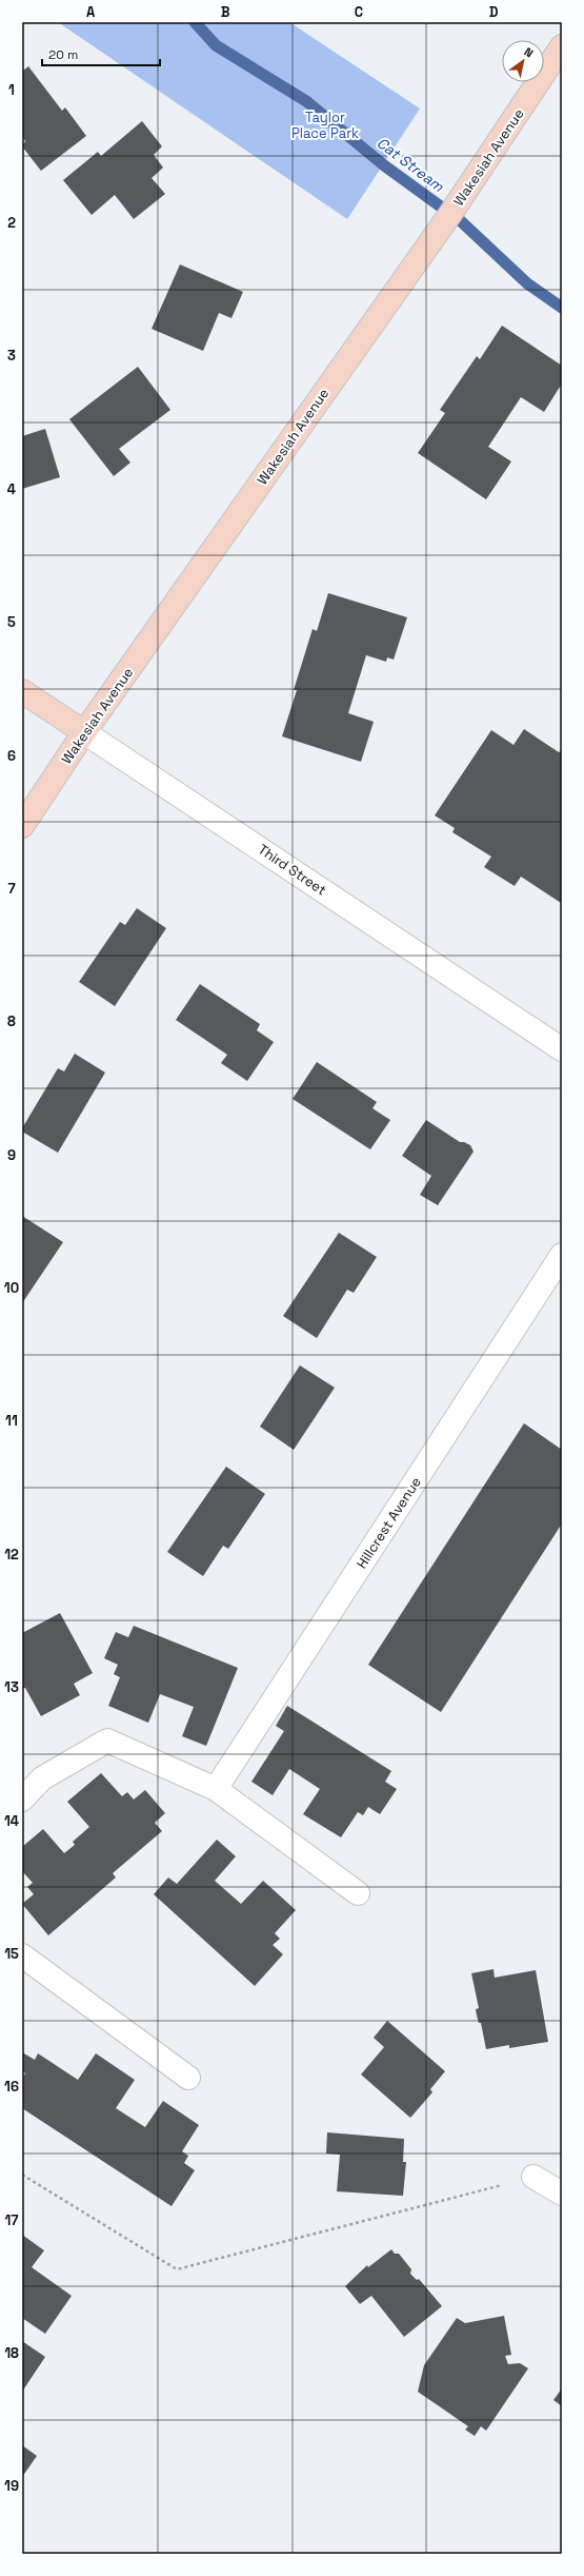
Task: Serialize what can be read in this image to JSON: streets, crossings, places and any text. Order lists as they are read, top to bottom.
{
  "streets": {
    "main road": ["Wakesiah Avenue", "Third Street"],
    "street": ["Hillcrest Avenue"]
  },
  "crossings": [
    ["Wakesiah Avenue", "Third Street"]
  ],
  "water": ["Cat Stream"],
  "parks": ["Taylor Place Park"],
  "scale_bar": "20 m",
  "north": "top right",
  "grid": {
    "columns": [
      "A",
      "B",
      "C",
      "D"
    ],
    "rows": [
      "1",
      "2",
      "3",
      "4",
      "5",
      "6",
      "7",
      "8",
      "9",
      "10",
      "11",
      "12",
      "13",
      "14",
      "15",
      "16",
      "17",
      "18",
      "19"
    ]
  }
}
